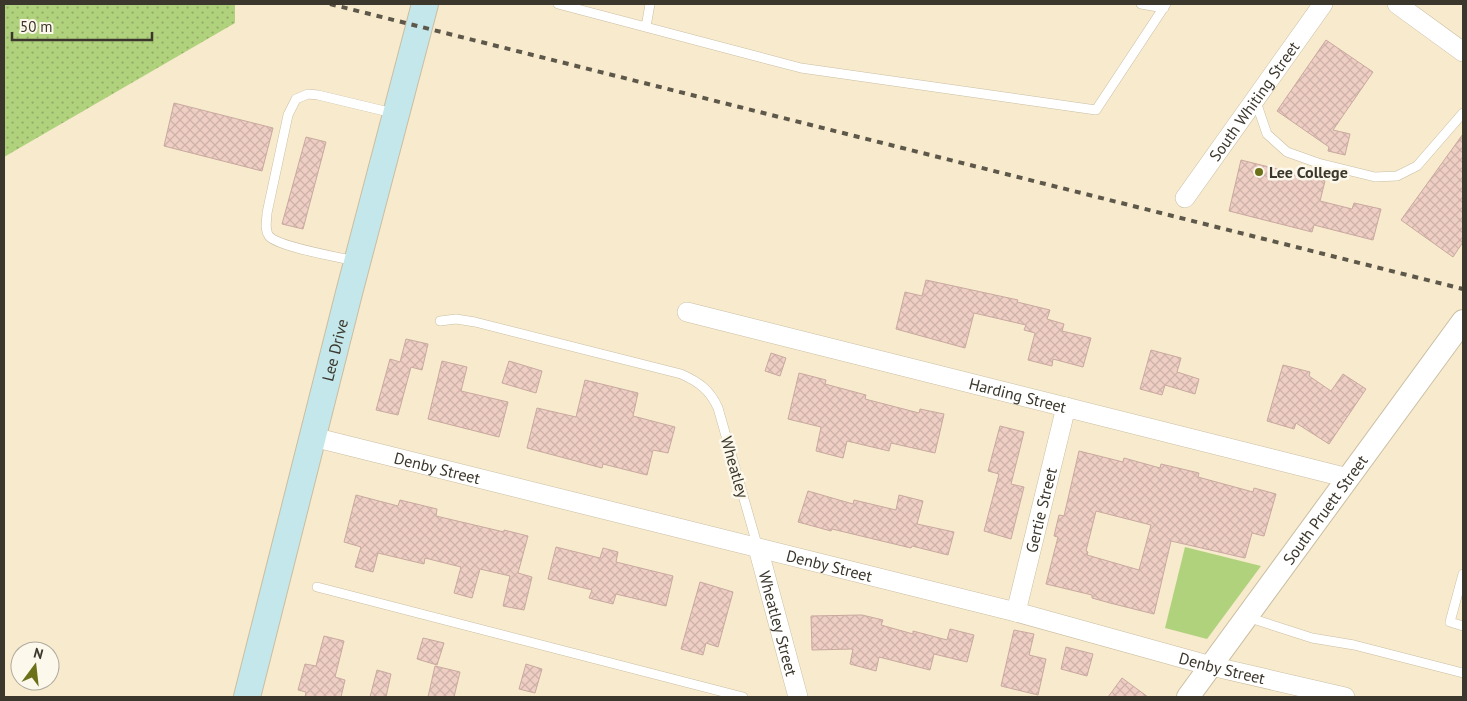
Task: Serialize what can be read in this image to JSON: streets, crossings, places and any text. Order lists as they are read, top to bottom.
{
  "streets": {
    "main road": ["Lee Drive"],
    "street": [
      "South Whiting Street",
      "Harding Street",
      "Denby Street",
      "South Pruett Street",
      "Gertie Street",
      "Wheatley Street"
    ],
    "lane": ["Wheatley"]
  },
  "crossings": [
    ["Lee Drive", "Denby Street"],
    ["Harding Street", "South Pruett Street"],
    ["Harding Street", "Gertie Street"],
    ["Wheatley", "Denby Street"],
    ["Wheatley", "Wheatley Street"],
    ["Denby Street", "South Pruett Street"],
    ["Denby Street", "Gertie Street"],
    ["Denby Street", "Wheatley Street"]
  ],
  "places": ["Lee College"],
  "scale_bar": "50 m",
  "north": "top"
}
